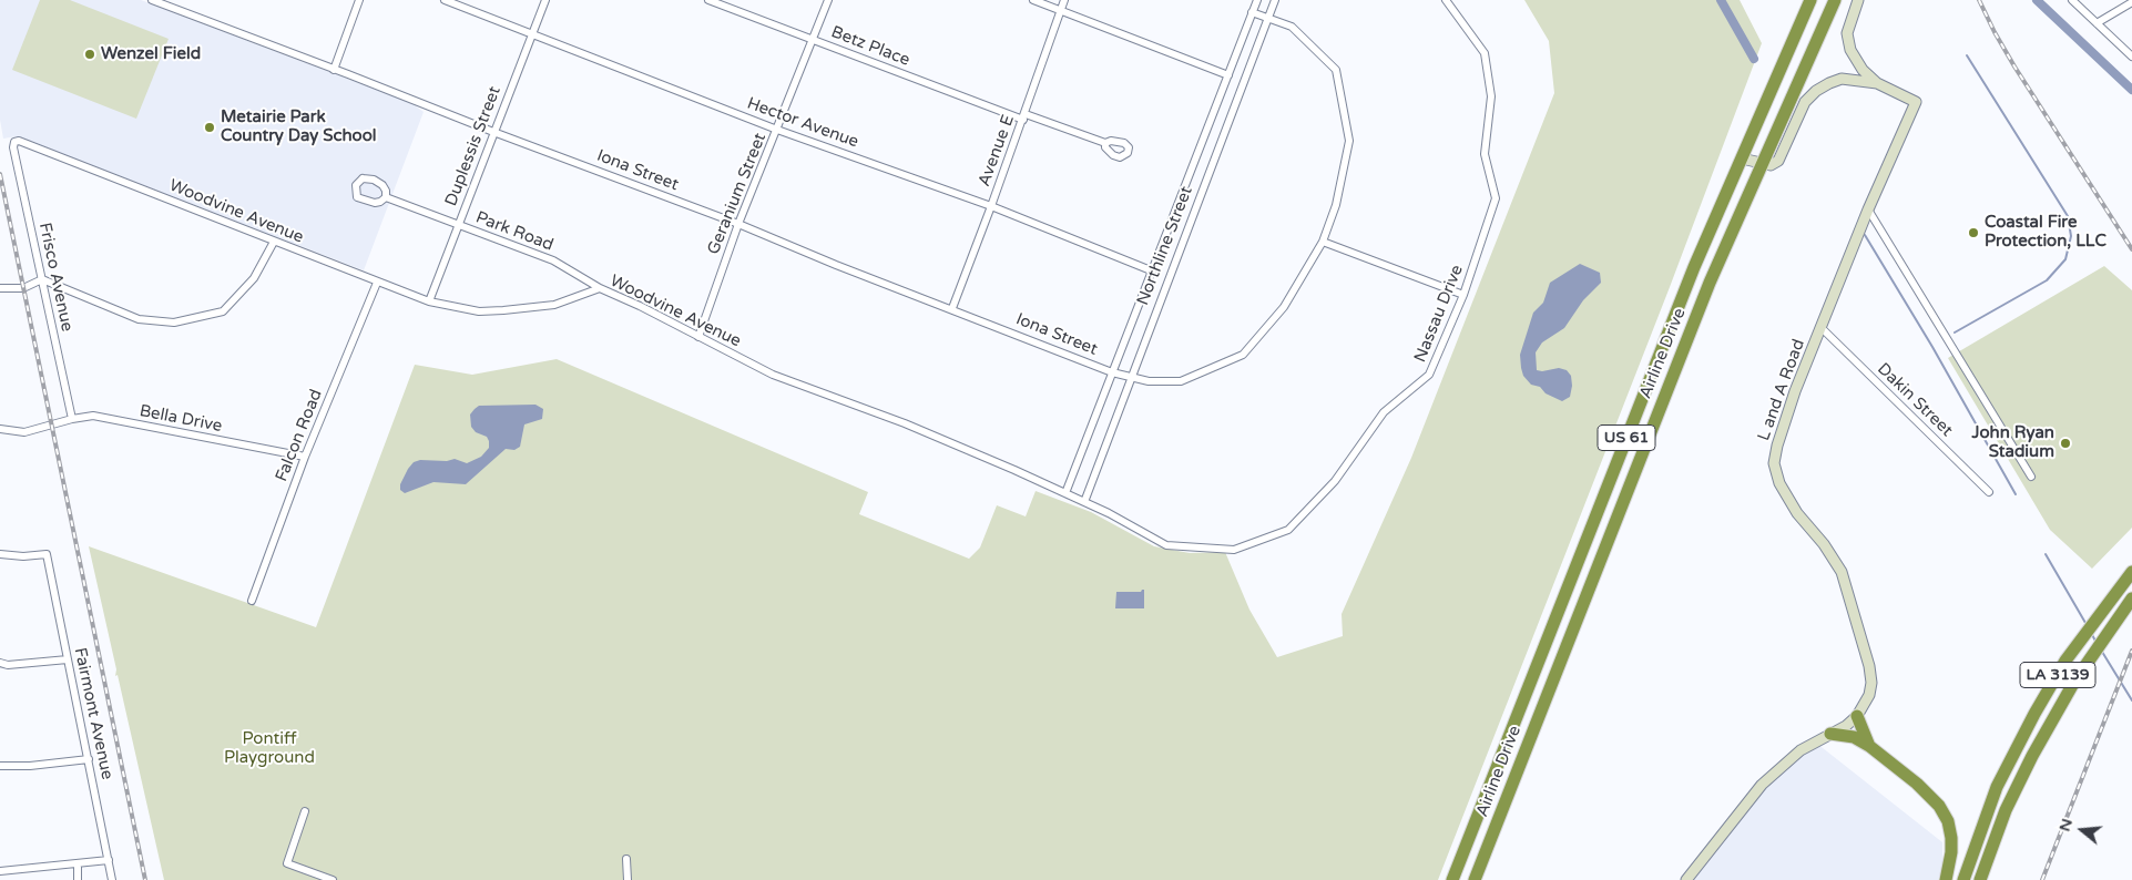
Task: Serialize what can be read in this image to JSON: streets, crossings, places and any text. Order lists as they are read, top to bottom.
{
  "streets": {
    "highway": ["Airline Drive", "US 61", "LA 3139"],
    "street": [
      "Betz Place",
      "Hector Avenue",
      "Duplessis Street",
      "Avenue E",
      "Iona Street",
      "Geranium Street",
      "Woodvine Avenue",
      "Park Road",
      "Northline Street",
      "Frisco Avenue",
      "Nassau Drive",
      "L and A Road",
      "Dakin Street",
      "Bella Drive",
      "Falcon Road",
      "Fairmont Avenue"
    ]
  },
  "crossings": [
    ["Betz Place", "Avenue E"],
    ["Betz Place", "Geranium Street"],
    ["Hector Avenue", "Duplessis Street"],
    ["Hector Avenue", "Avenue E"],
    ["Hector Avenue", "Geranium Street"],
    ["Hector Avenue", "Northline Street"],
    ["Duplessis Street", "Iona Street"],
    ["Duplessis Street", "Woodvine Avenue"],
    ["Duplessis Street", "Park Road"],
    ["Avenue E", "Iona Street"],
    ["Iona Street", "Geranium Street"],
    ["Iona Street", "Northline Street"],
    ["Geranium Street", "Woodvine Avenue"],
    ["Woodvine Avenue", "Park Road"],
    ["Woodvine Avenue", "Northline Street"],
    ["Woodvine Avenue", "Frisco Avenue"],
    ["Woodvine Avenue", "Nassau Drive"],
    ["Woodvine Avenue", "Falcon Road"],
    ["Northline Street", "Nassau Drive"],
    ["Frisco Avenue", "Bella Drive"],
    ["L and A Road", "Dakin Street"],
    ["Bella Drive", "Falcon Road"]
  ],
  "parks": ["Pontiff Playground"],
  "places": [
    "Wenzel Field",
    "Metairie Park Country Day School",
    "Coastal Fire Protection, LLC",
    "John Ryan Stadium"
  ],
  "north": "left"
}
